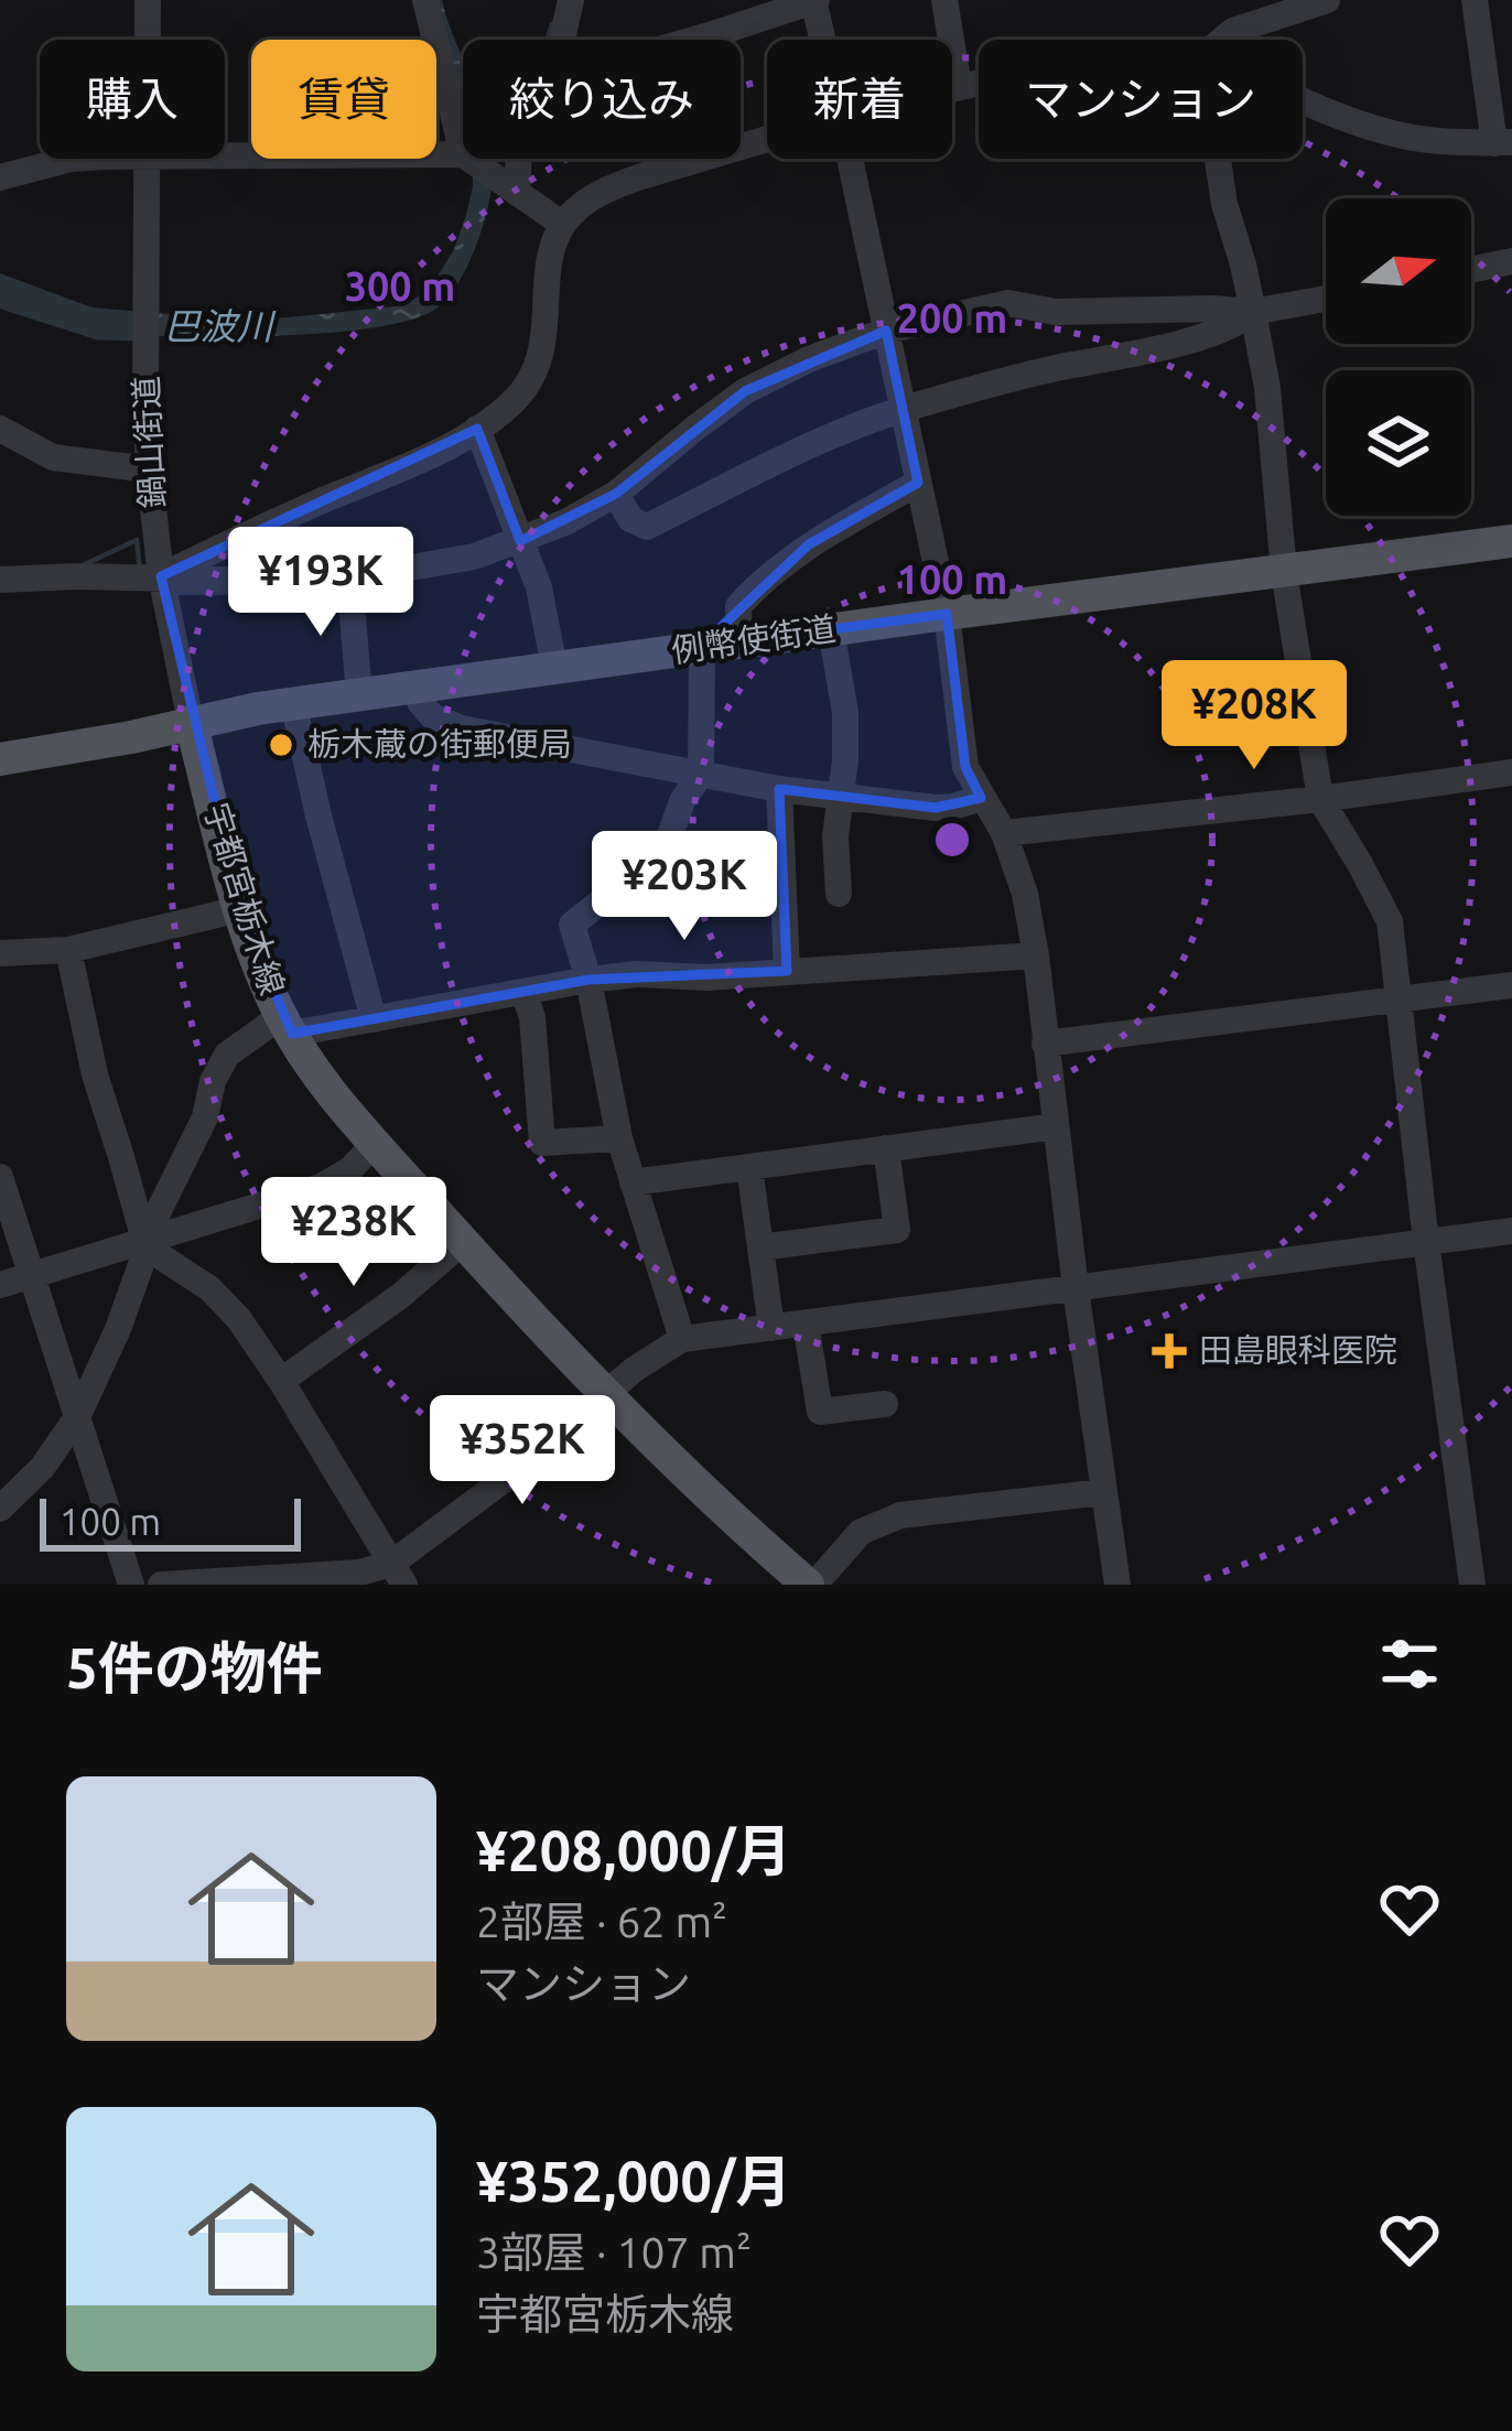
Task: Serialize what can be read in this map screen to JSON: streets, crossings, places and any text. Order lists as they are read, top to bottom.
{
  "streets": {
    "main road": ["例幣使街道", "宇都宮栃木線"],
    "street": ["鍋山街道"]
  },
  "crossings": [
    ["鍋山街道", "例幣使街道"],
    ["鍋山街道", "宇都宮栃木線"],
    ["例幣使街道", "宇都宮栃木線"]
  ],
  "water": ["巴波川"],
  "places": {
    "other": ["栃木蔵の街郵便局"],
    "health": ["田島眼科医院"]
  },
  "scale_bar": "100 m",
  "north": "right",
  "page": {
    "chip": [
      "購入",
      "賃貸",
      "絞り込み",
      "新着",
      "マンション"
    ],
    "price": [
      "¥193K",
      "¥208K",
      "¥203K",
      "¥238K",
      "¥352K"
    ],
    "scale": "100 m",
    "heading": "5件の物件",
    "list": [
      {
        "name": "¥208,000/月",
        "note": "2部屋 · 62 m² · マンション"
      },
      {
        "name": "¥352,000/月",
        "note": "3部屋 · 107 m² · 宇都宮栃木線"
      }
    ]
  },
  "rings": ["300 m", "200 m", "100 m"]
}
